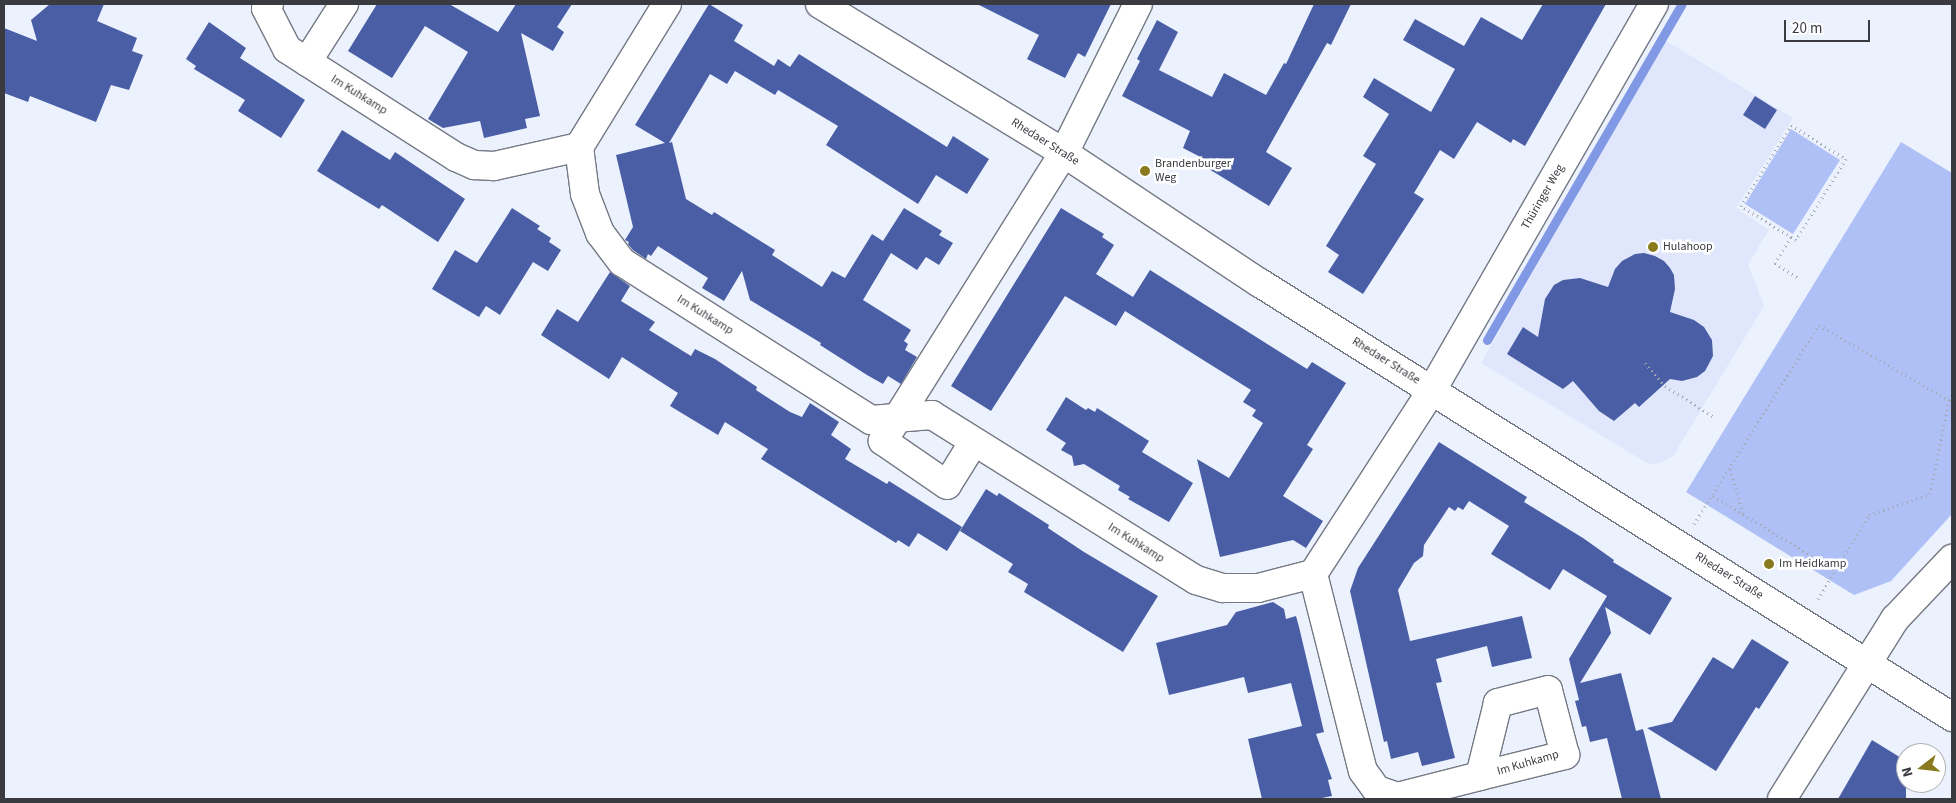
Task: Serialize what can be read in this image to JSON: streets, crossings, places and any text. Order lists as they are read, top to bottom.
{
  "streets": {
    "street": ["Im Kuhkamp", "Rhedaer Straße", "Thüringer Weg"]
  },
  "crossings": [
    ["Rhedaer Straße", "Thüringer Weg"]
  ],
  "places": ["Brandenburger Weg", "Hulahoop", "Im Heidkamp"],
  "scale_bar": "20 m",
  "north": "left"
}
